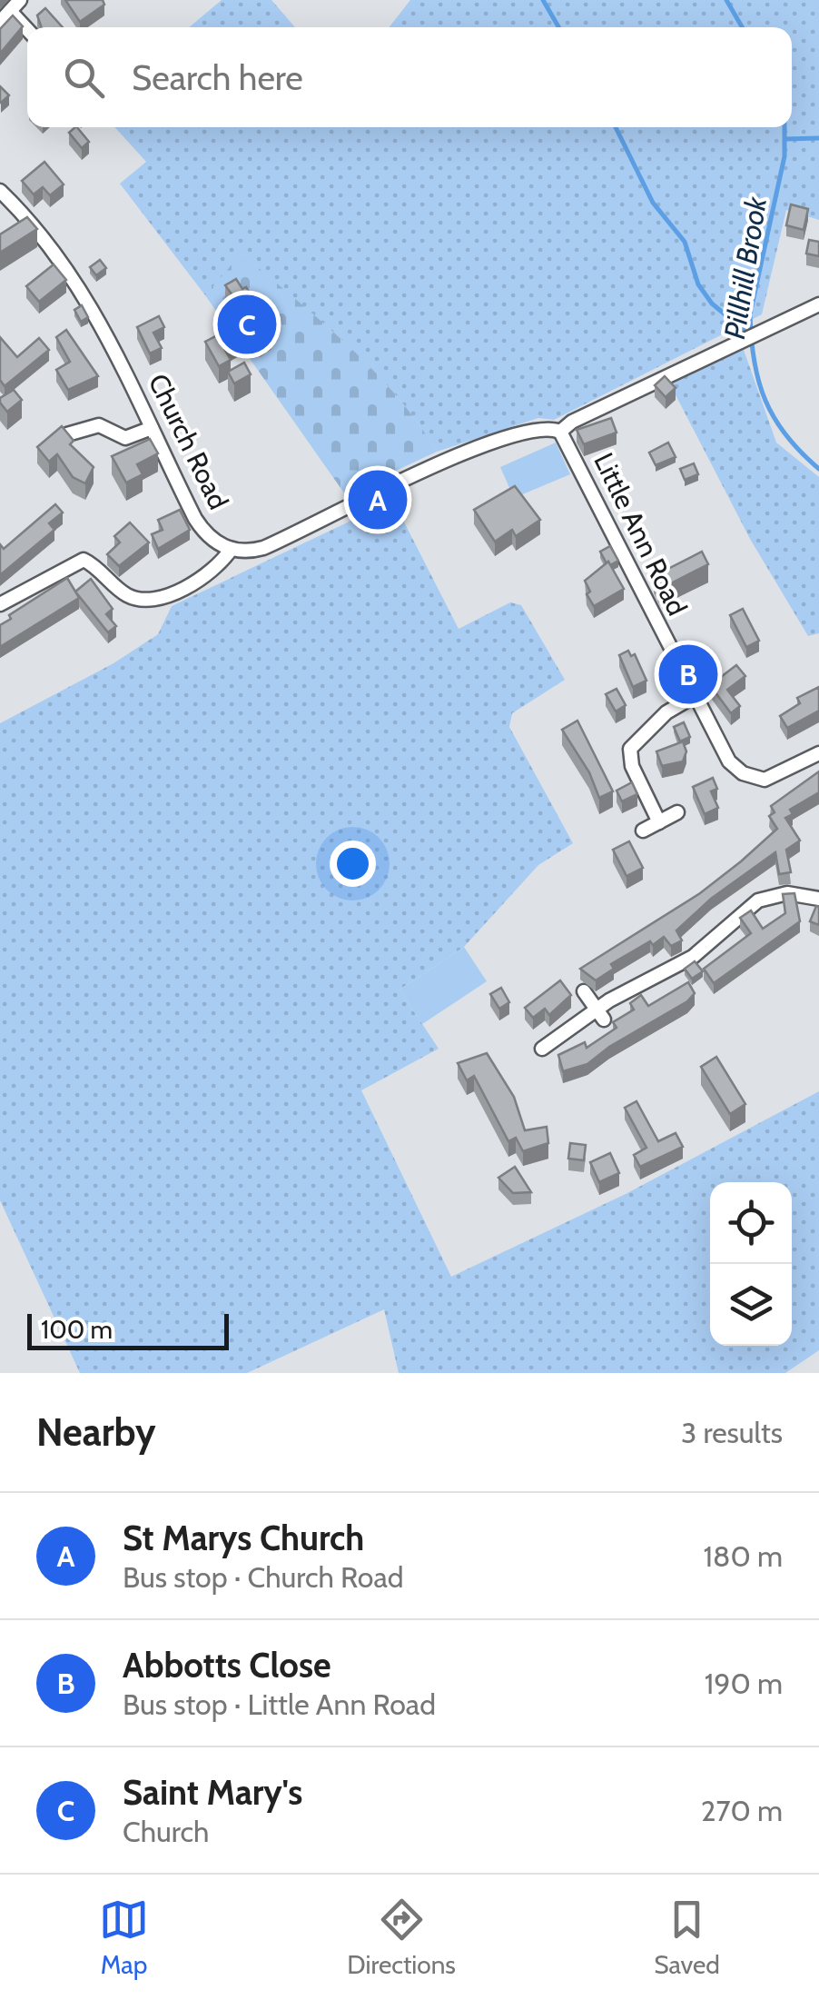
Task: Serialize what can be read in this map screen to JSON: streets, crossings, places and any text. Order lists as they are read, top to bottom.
{
  "streets": {
    "street": ["Church Road", "Little Ann Road"]
  },
  "water": ["Pillhill Brook"],
  "scale_bar": "100 m",
  "page": {
    "search": "Search here",
    "pins": ["C", "A", "B"],
    "scale": "100 m",
    "heading": ["Nearby", "3 results"],
    "list": [
      {
        "mark": "A",
        "name": "St Marys Church",
        "note": "Bus stop · Church Road",
        "value": "180 m"
      },
      {
        "mark": "B",
        "name": "Abbotts Close",
        "note": "Bus stop · Little Ann Road",
        "value": "190 m"
      },
      {
        "mark": "C",
        "name": "Saint Mary's",
        "note": "Church",
        "value": "270 m"
      }
    ],
    "nav": ["Map", "Directions", "Saved"]
  }
}
